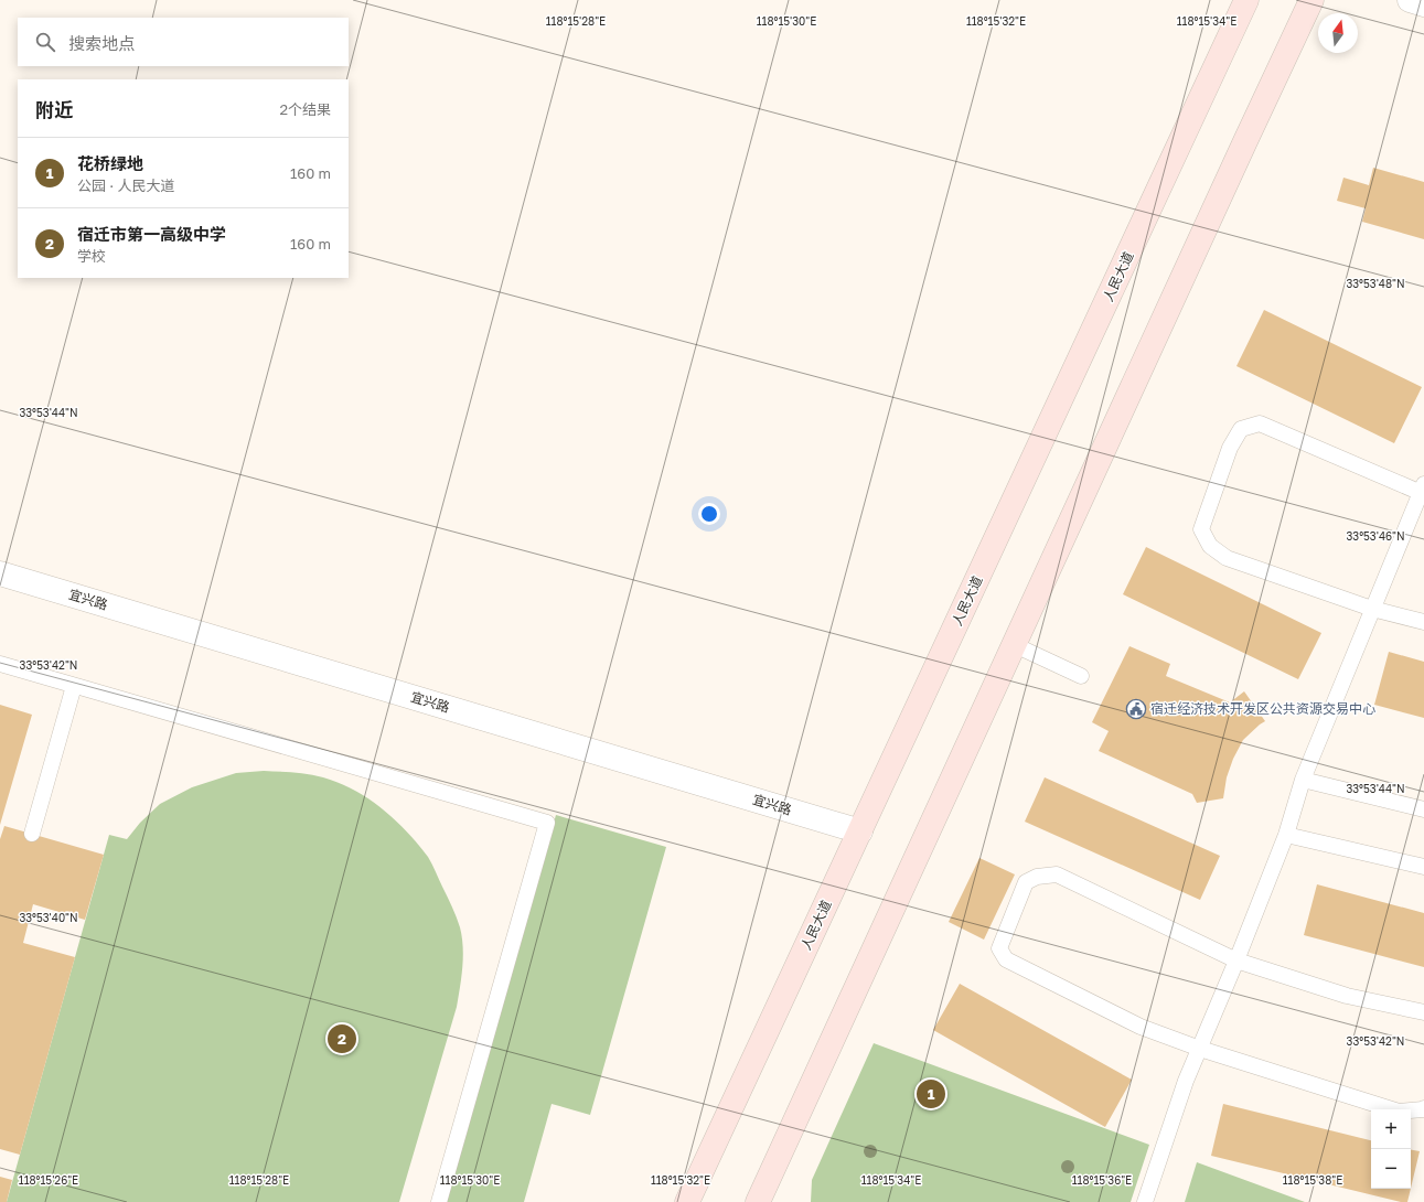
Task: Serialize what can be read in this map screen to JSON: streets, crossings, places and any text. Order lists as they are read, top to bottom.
{
  "streets": {
    "main road": ["人民大道"],
    "street": ["宜兴路"]
  },
  "crossings": [
    ["人民大道", "宜兴路"]
  ],
  "places": {
    "public building": ["宿迁经济技术开发区公共资源交易中心"]
  },
  "north": "top",
  "page": {
    "search": "搜索地点",
    "heading": ["附近", "2个结果"],
    "list": [
      {
        "mark": "1",
        "name": "花桥绿地",
        "note": "公园 · 人民大道",
        "value": "160 m"
      },
      {
        "mark": "2",
        "name": "宿迁市第一高级中学",
        "note": "学校",
        "value": "160 m"
      }
    ],
    "pins": ["2", "1"],
    "map_buttons": ["+", "−"]
  },
  "coordinates": [
    "118°15'28\"E",
    "118°15'30\"E",
    "118°15'32\"E",
    "118°15'34\"E",
    "33°53'48\"N",
    "33°53'44\"N",
    "33°53'46\"N",
    "33°53'42\"N",
    "33°53'40\"N",
    "118°15'26\"E",
    "118°15'36\"E",
    "118°15'38\"E"
  ]
}
